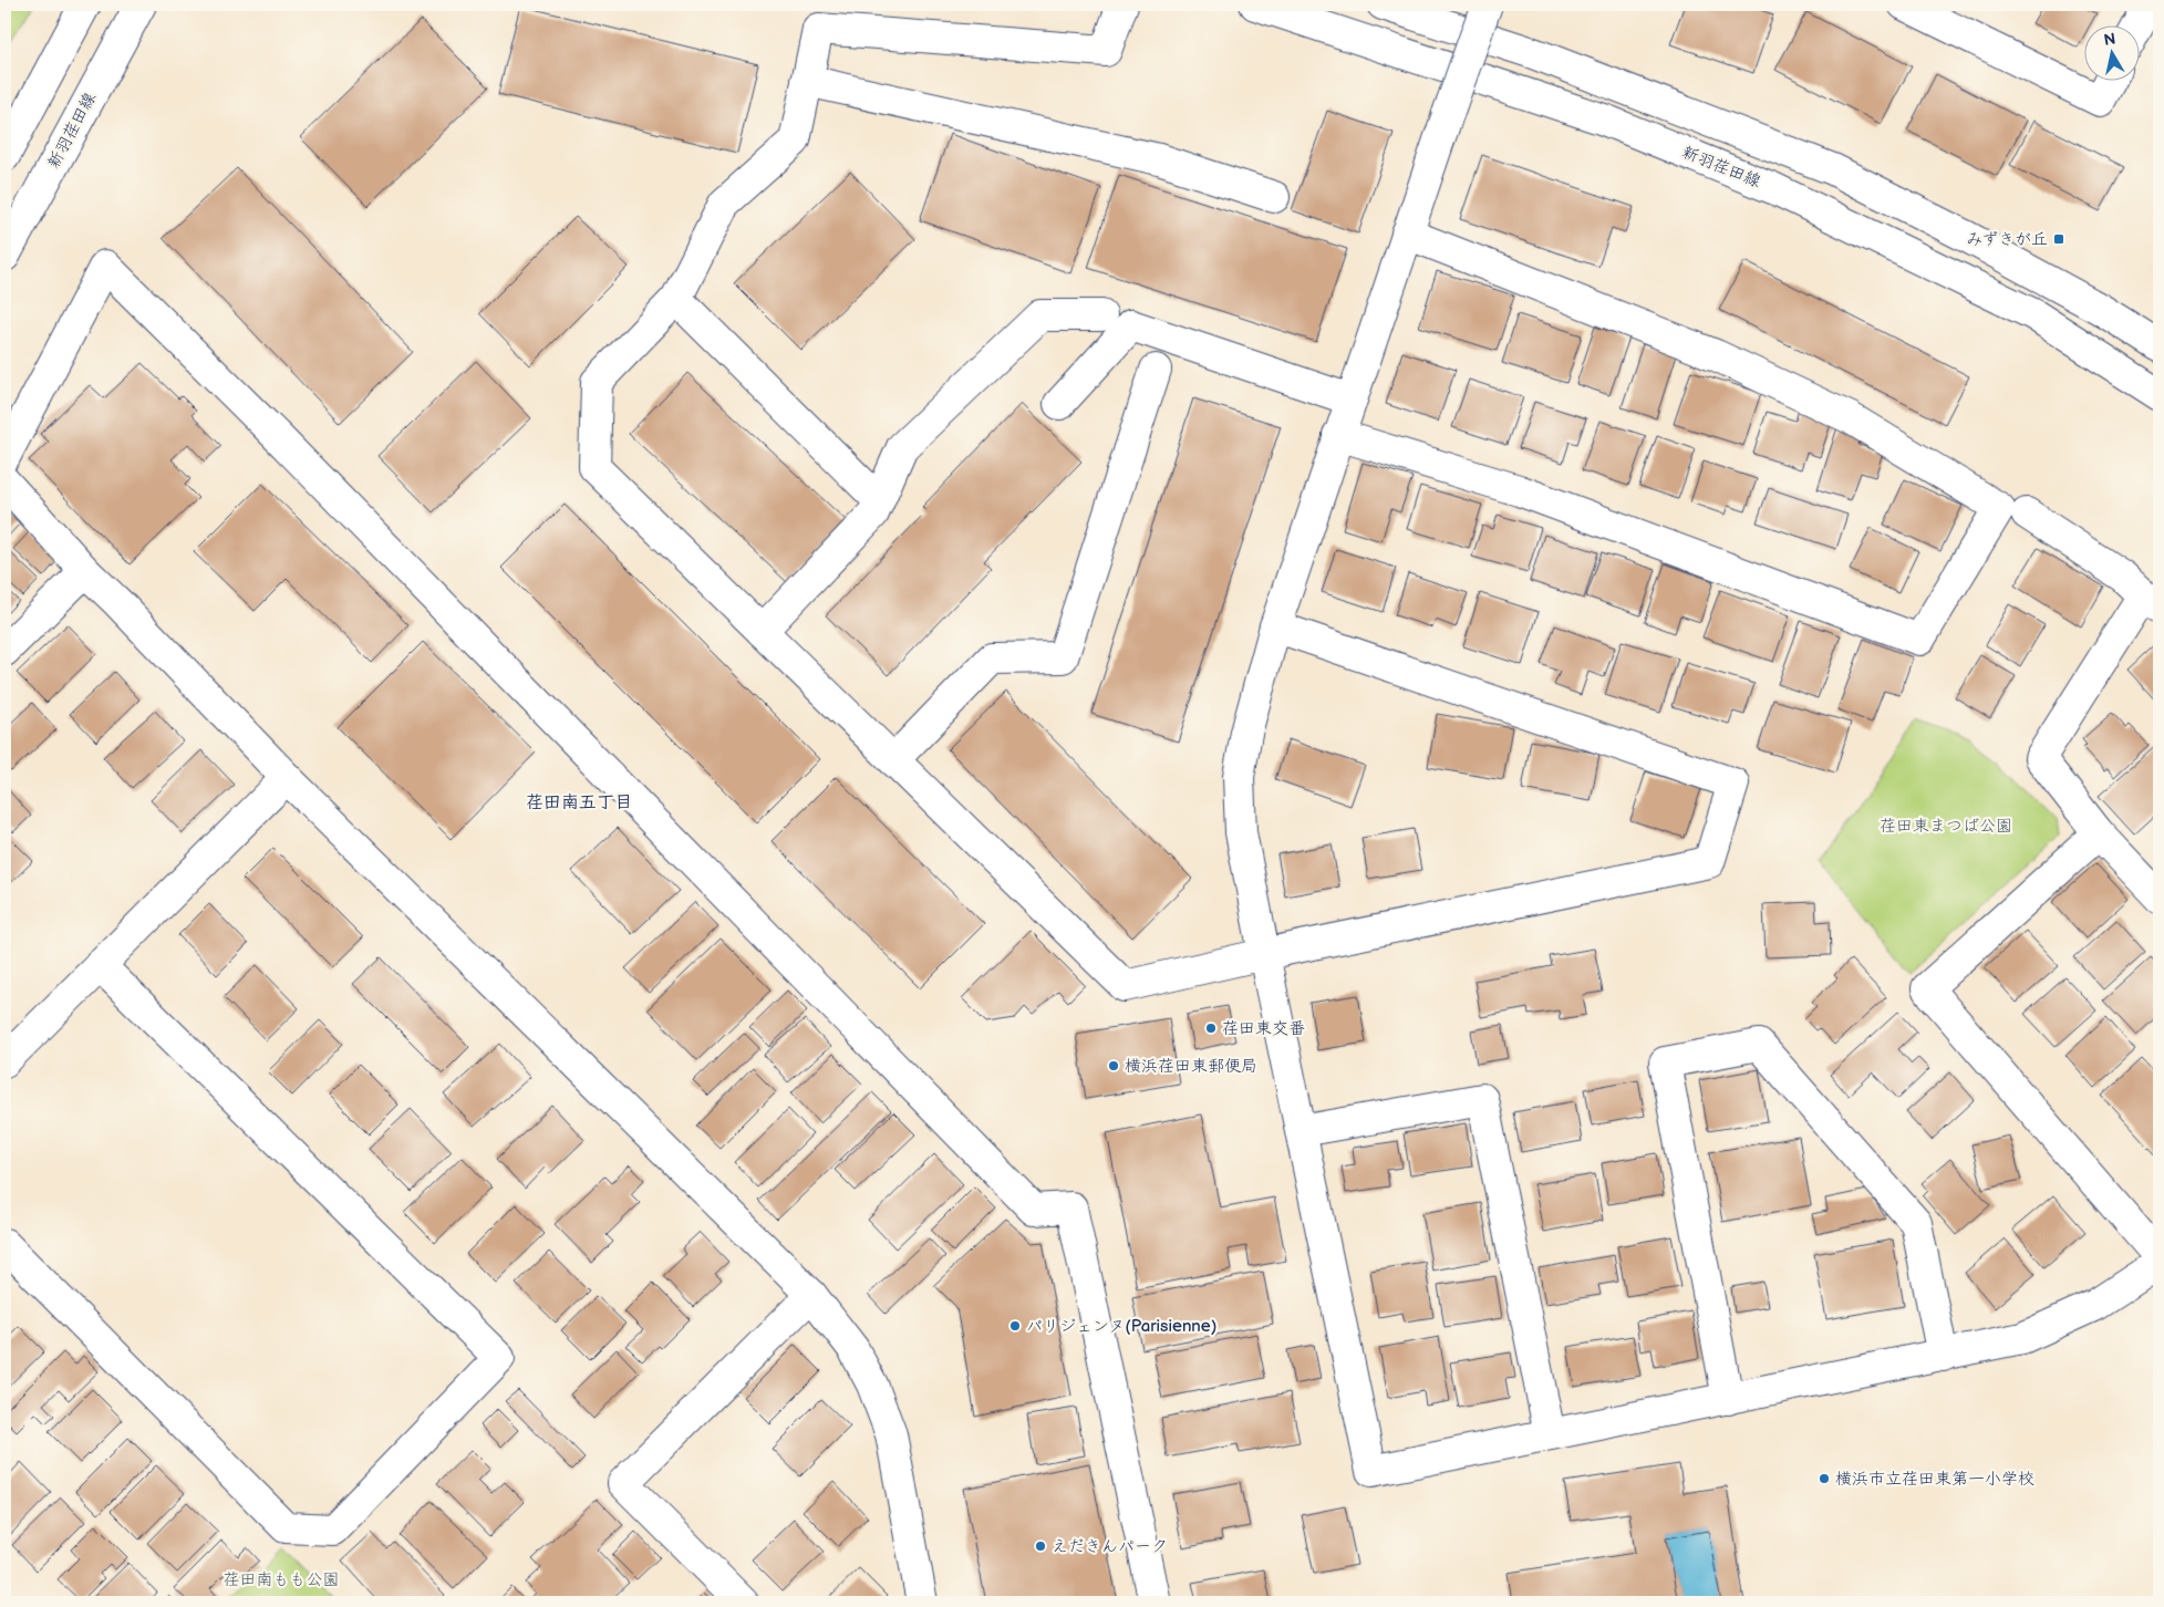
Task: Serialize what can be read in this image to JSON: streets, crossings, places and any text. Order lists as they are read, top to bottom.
{
  "streets": {
    "street": ["新羽荏田線"]
  },
  "districts": ["荏田南五丁目"],
  "parks": ["荏田東まつば公園", "荏田南もも公園"],
  "places": {
    "transit": ["みずきが丘"],
    "other": [
      "荏田東交番",
      "横浜荏田東郵便局",
      "パリジェンヌ(Parisienne)",
      "横浜市立荏田東第一小学校",
      "えだきんパーク"
    ]
  },
  "north": "top"
}
